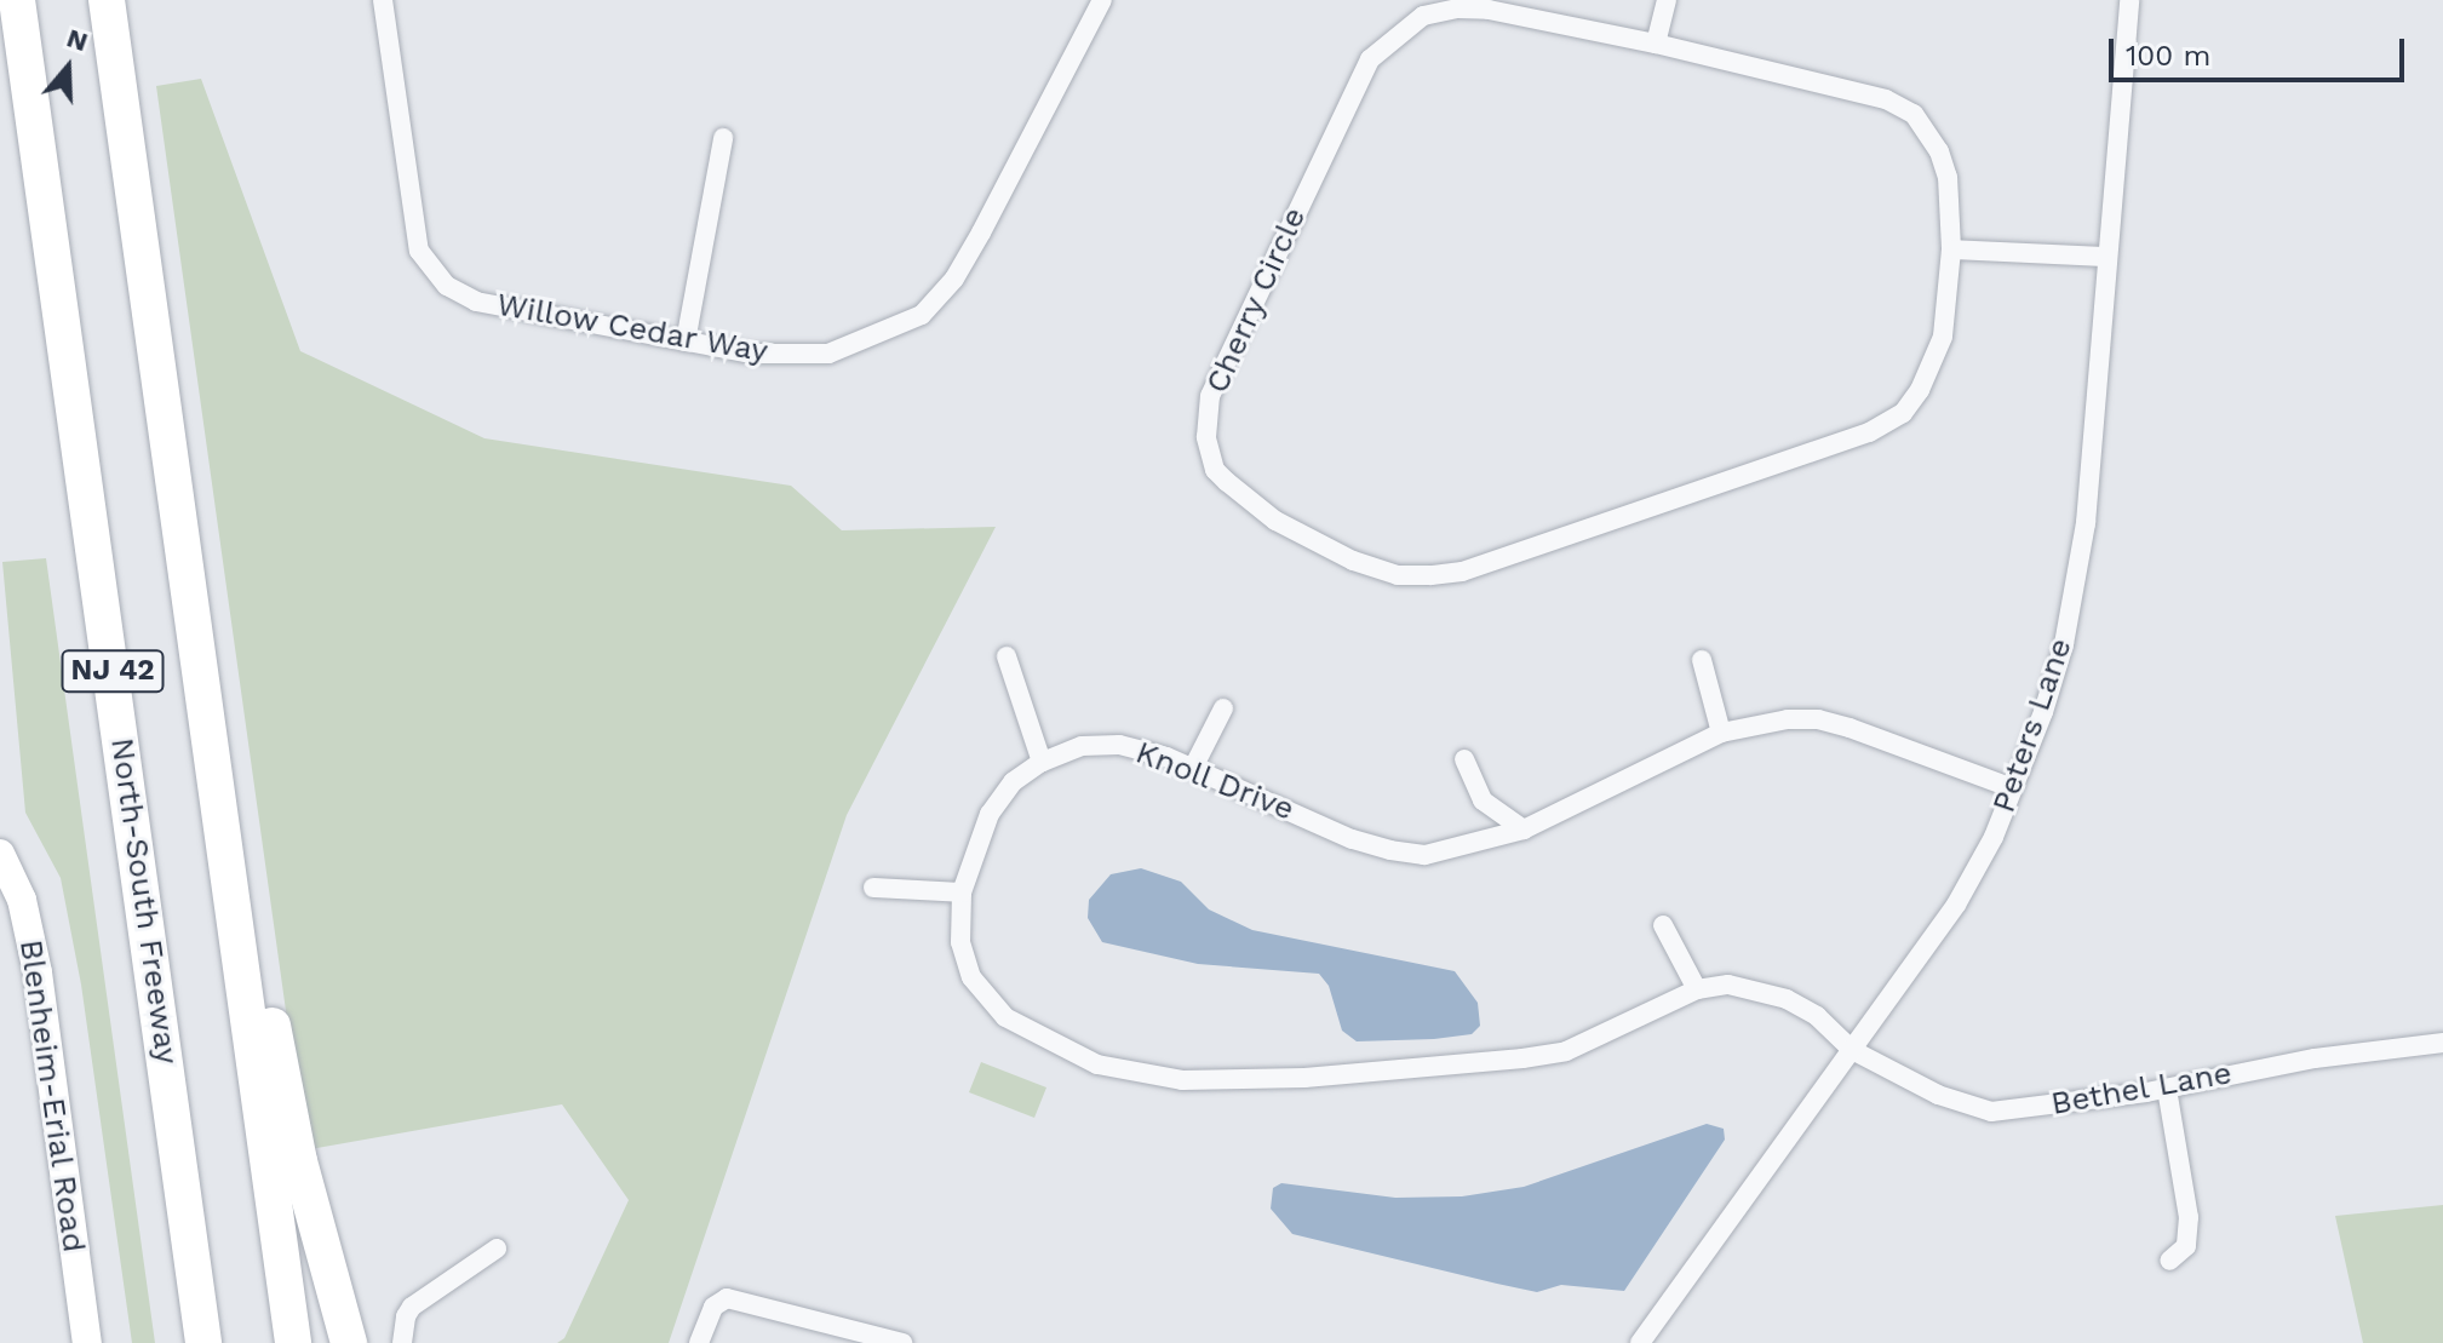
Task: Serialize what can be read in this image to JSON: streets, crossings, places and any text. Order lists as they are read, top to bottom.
{
  "streets": {
    "highway": ["NJ 42", "North-South Freeway"],
    "main road": ["Blenheim-Erial Road"],
    "street": [
      "Cherry Circle",
      "Willow Cedar Way",
      "Peters Lane",
      "Knoll Drive",
      "Bethel Lane"
    ]
  },
  "crossings": [
    ["Peters Lane", "Knoll Drive"],
    ["Peters Lane", "Bethel Lane"],
    ["Knoll Drive", "Bethel Lane"]
  ],
  "scale_bar": "100 m",
  "north": "top"
}
